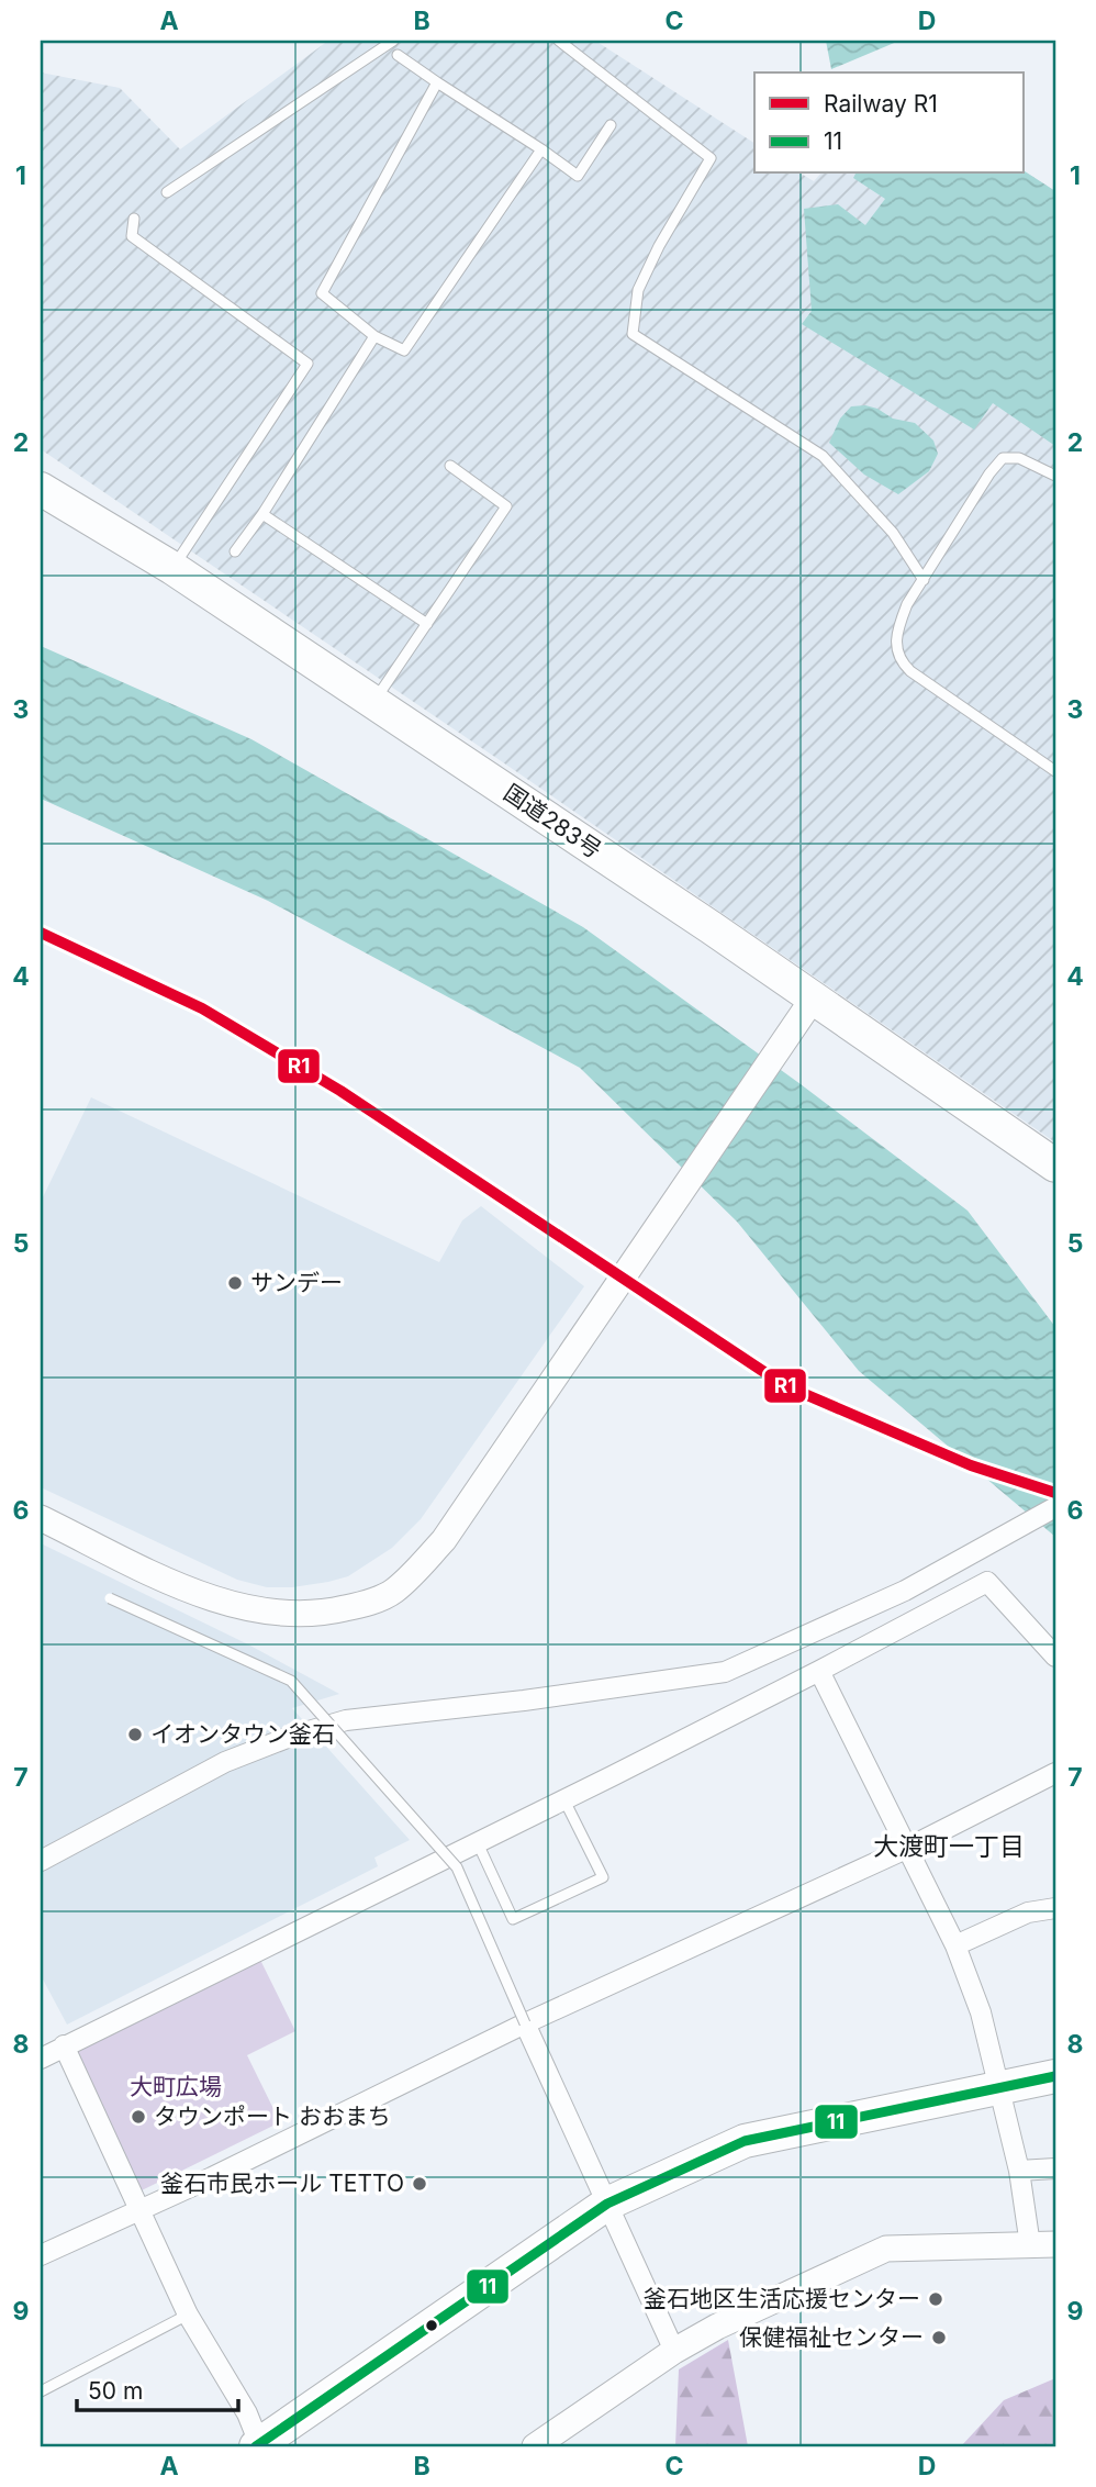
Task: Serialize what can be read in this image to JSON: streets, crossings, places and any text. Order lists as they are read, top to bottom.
{
  "streets": {
    "main road": ["国道283号"]
  },
  "districts": ["大渡町一丁目"],
  "parks": ["大町広場"],
  "places": [
    "サンデー",
    "イオンタウン釜石",
    "タウンポート おおまち",
    "釜石市民ホール TETTO",
    "釜石地区生活応援センター",
    "保健福祉センター"
  ],
  "lines": ["rail line R1", "transit line 11"],
  "legend": ["Railway R1", "11"],
  "scale_bar": "50 m",
  "grid": {
    "columns": [
      "A",
      "B",
      "C",
      "D"
    ],
    "rows": [
      "1",
      "2",
      "3",
      "4",
      "5",
      "6",
      "7",
      "8",
      "9"
    ]
  }
}
